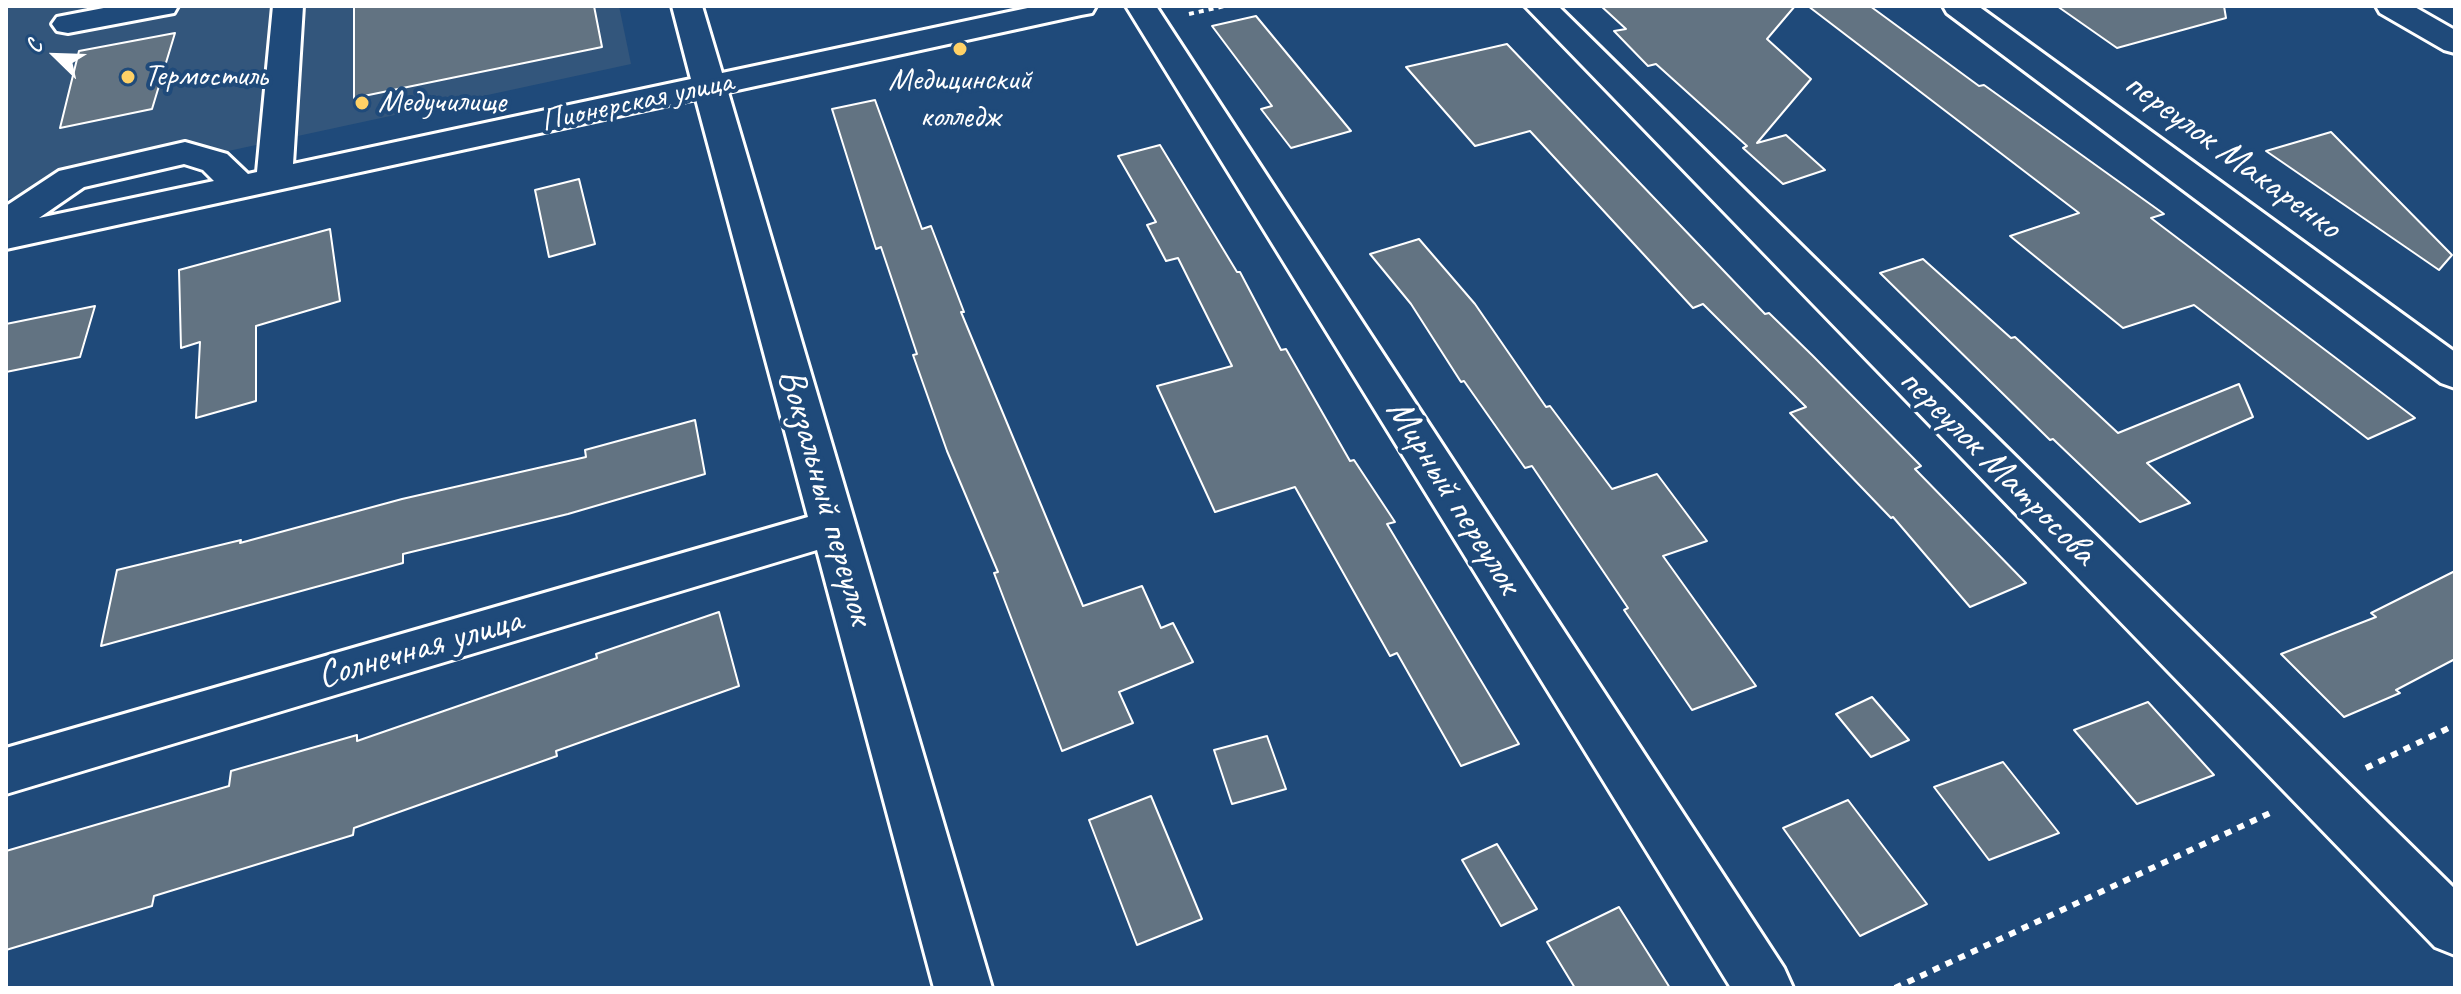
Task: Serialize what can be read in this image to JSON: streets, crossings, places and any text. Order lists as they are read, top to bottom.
{
  "streets": {
    "street": [
      "Пионерская улица",
      "переулок Макаренко",
      "переулок Матросова",
      "Вокзальный переулок",
      "Мирный переулок",
      "Солнечная улица"
    ]
  },
  "crossings": [
    ["Пионерская улица", "Вокзальный переулок"],
    ["Вокзальный переулок", "Солнечная улица"]
  ],
  "places": ["Медицинский колледж", "Термостиль", "Медучилище"],
  "north": "top left"
}
